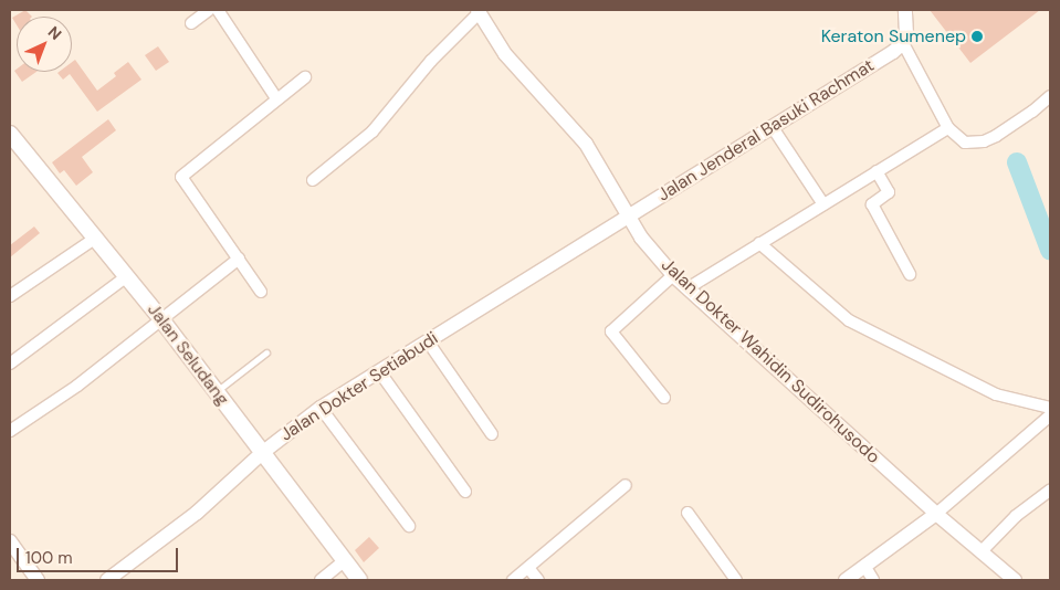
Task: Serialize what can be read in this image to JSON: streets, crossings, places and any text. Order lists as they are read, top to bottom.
{
  "streets": {
    "main road": ["Jalan Seludang"],
    "street": ["Jalan Jenderal Basuki Rachmat", "Jalan Dokter Wahidin Sudirohusodo", "Jalan Dokter Setiabudi"]
  },
  "crossings": [
    ["Jalan Jenderal Basuki Rachmat", "Jalan Dokter Wahidin Sudirohusodo"],
    ["Jalan Jenderal Basuki Rachmat", "Jalan Dokter Setiabudi"],
    ["Jalan Seludang", "Jalan Dokter Setiabudi"],
    ["Jalan Dokter Wahidin Sudirohusodo", "Jalan Dokter Setiabudi"]
  ],
  "places": ["Keraton Sumenep"],
  "scale_bar": "100 m",
  "north": "top right"
}
